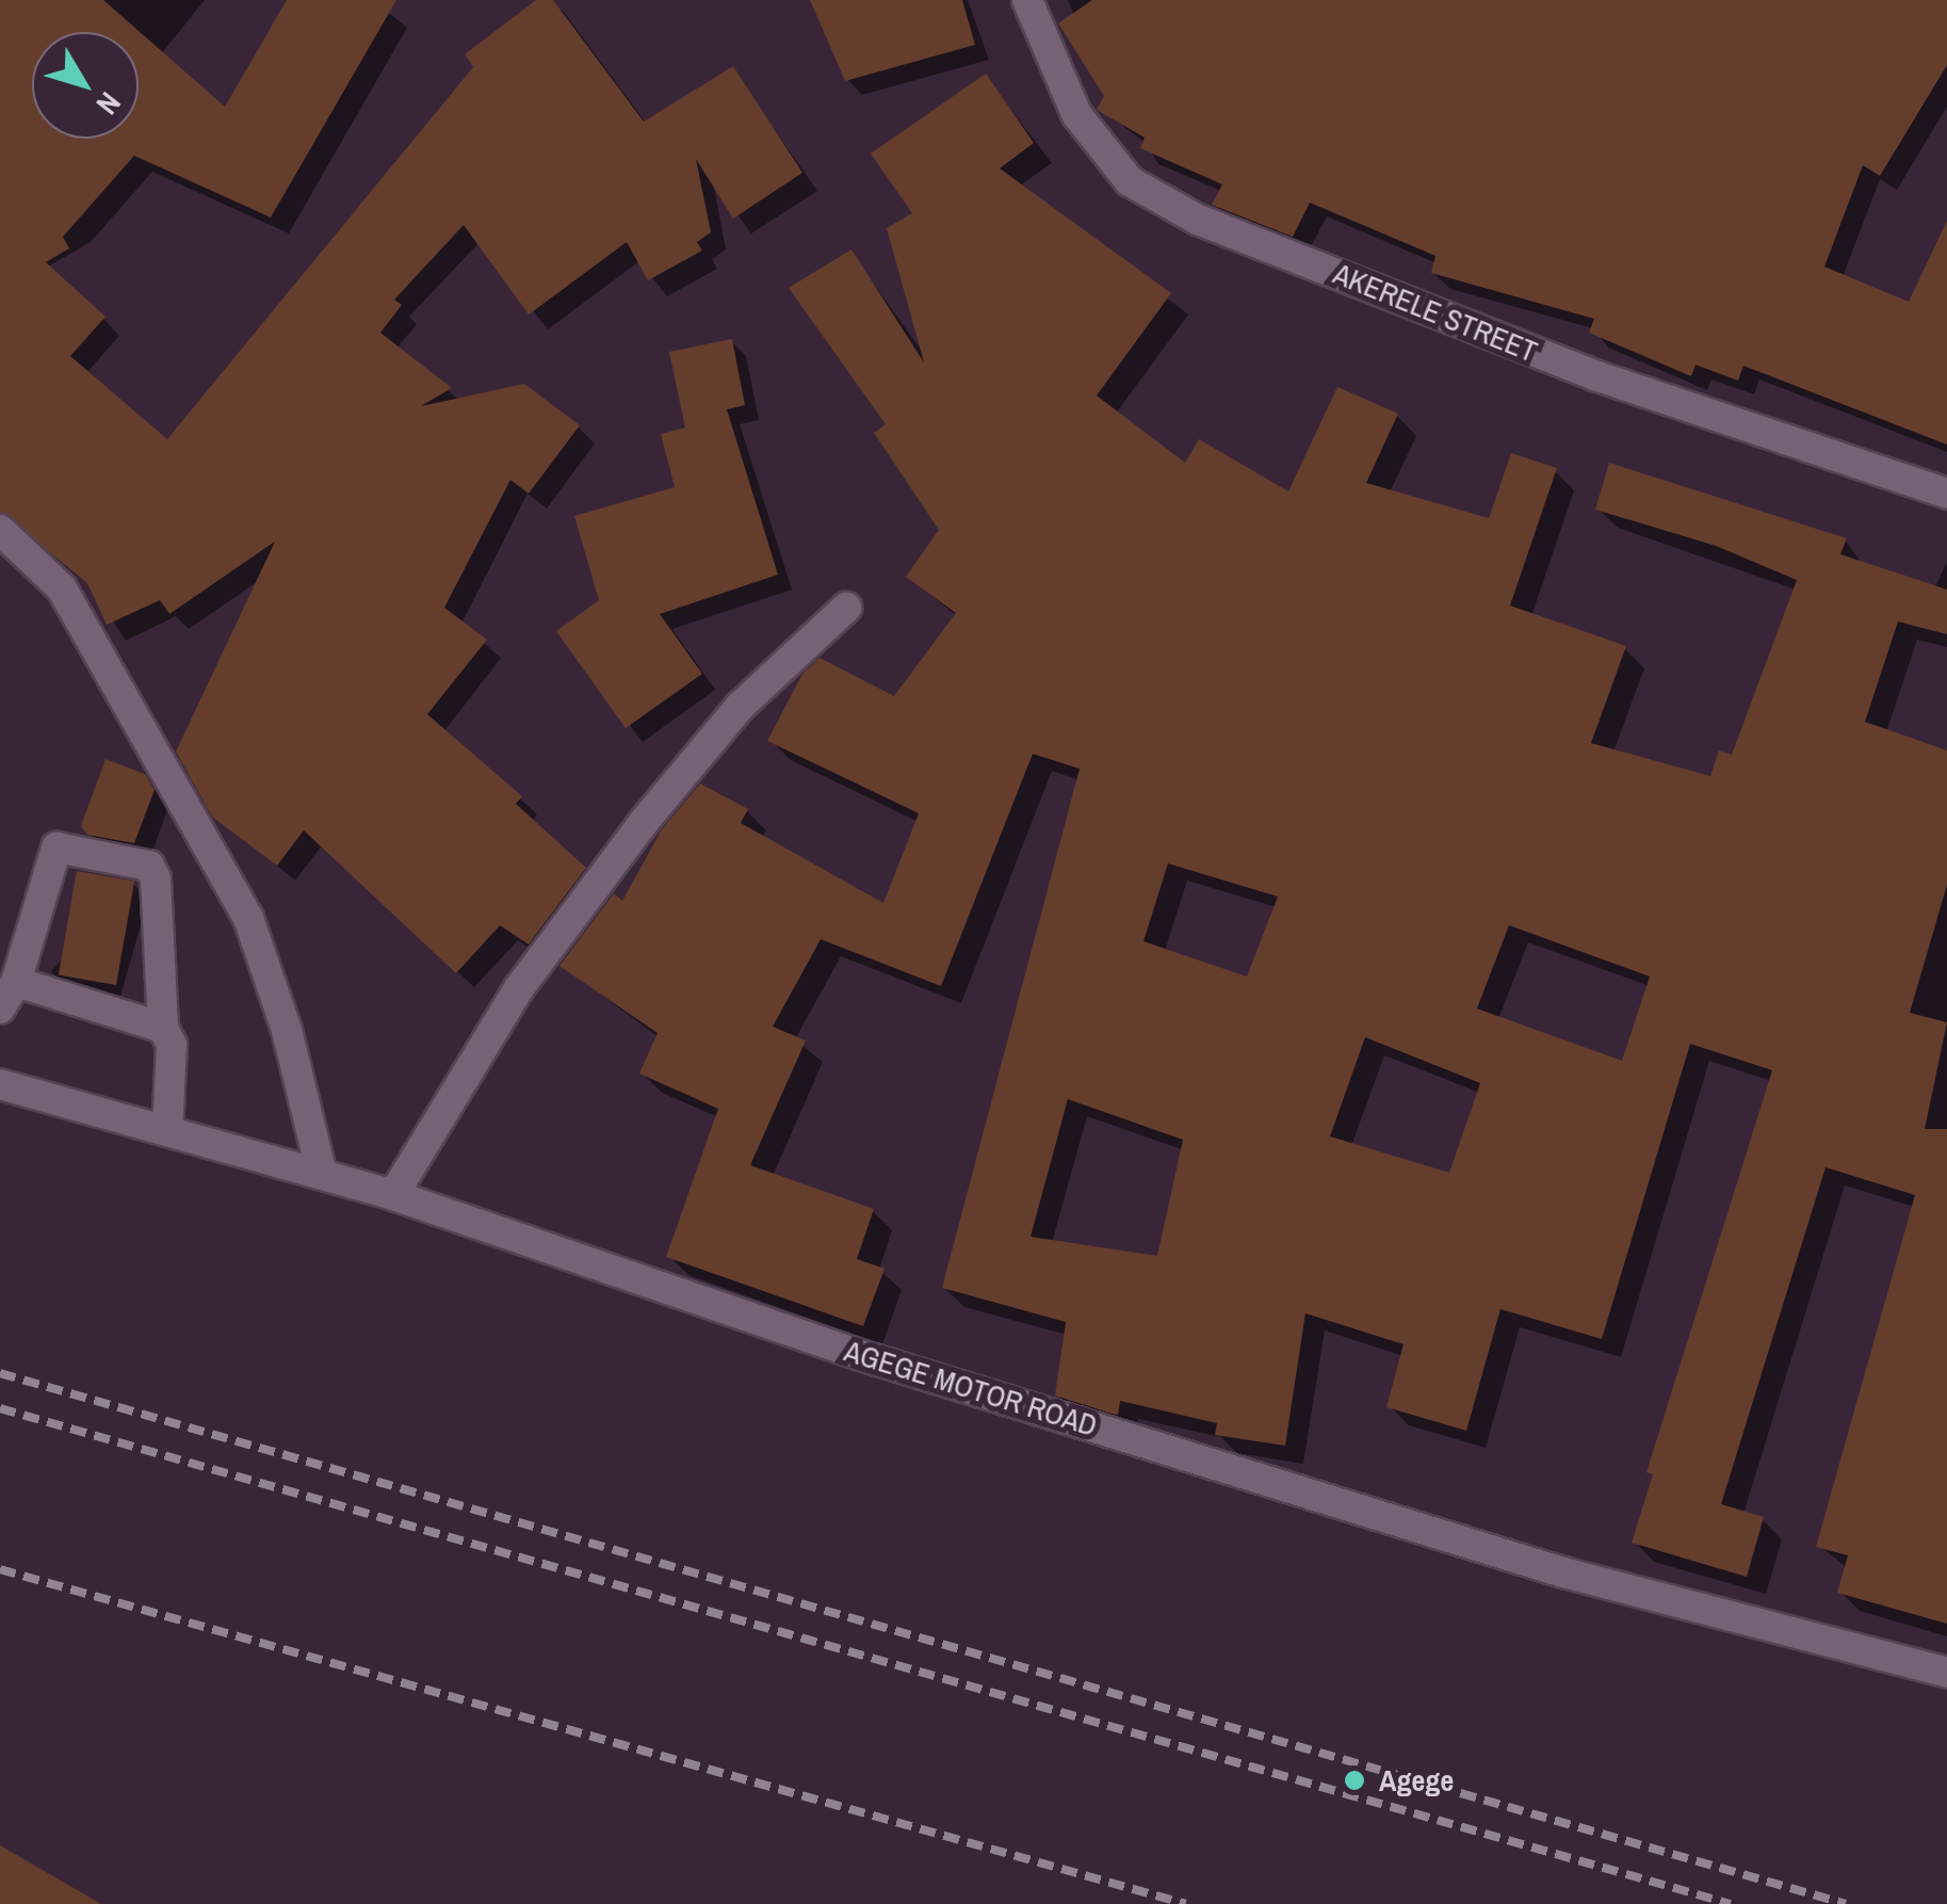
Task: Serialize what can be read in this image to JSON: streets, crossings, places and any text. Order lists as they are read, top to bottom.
{
  "streets": {
    "street": ["AKERELE STREET", "AGEGE MOTOR ROAD"]
  },
  "places": ["Agege"],
  "north": "bottom right"
}
